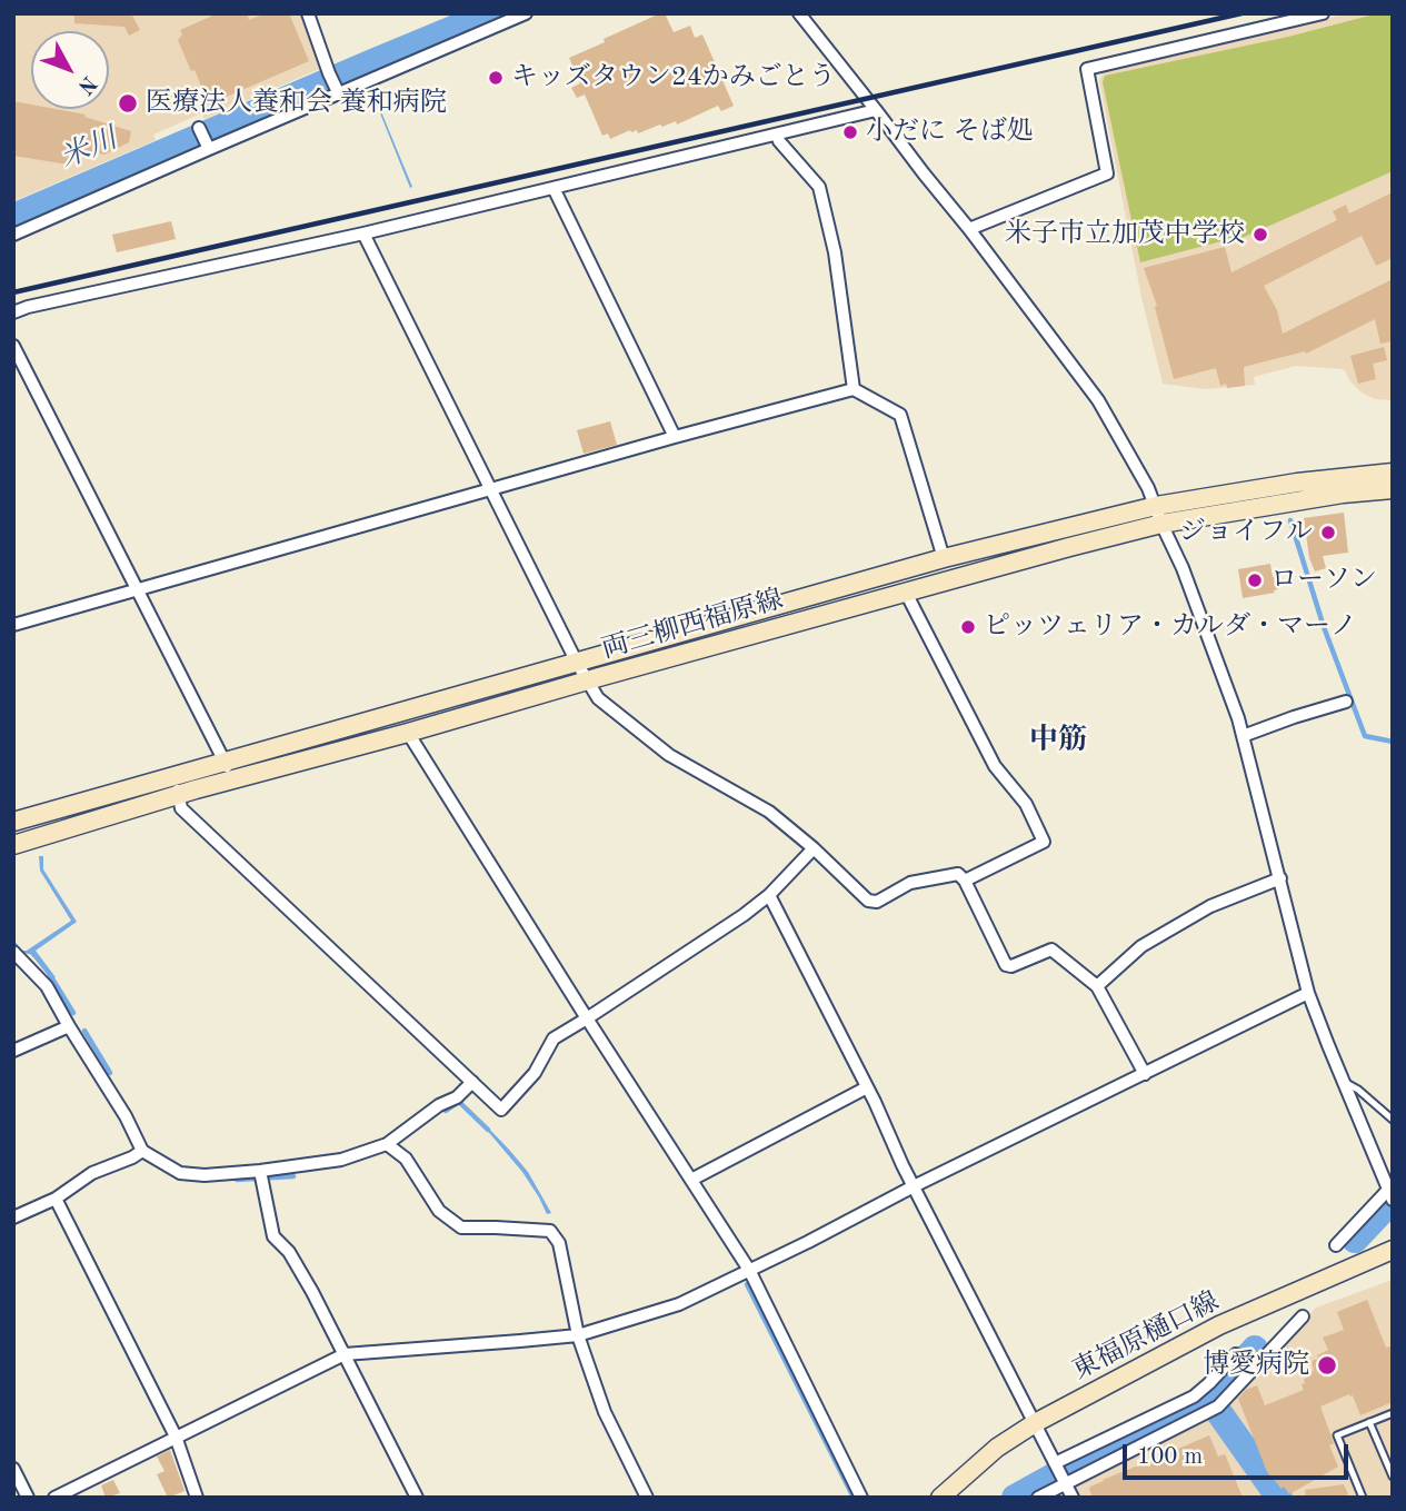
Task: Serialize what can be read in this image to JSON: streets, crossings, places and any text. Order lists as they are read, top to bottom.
{
  "streets": {
    "main road": ["両三柳西福原線", "東福原樋口線"]
  },
  "districts": ["中筋"],
  "water": ["米川"],
  "places": [
    "キッズタウン24かみごとう",
    "医療法人養和会 養和病院",
    "小だに そば処",
    "米子市立加茂中学校",
    "ジョイフル",
    "ローソン",
    "ピッツェリア・カルダ・マーノ",
    "博愛病院"
  ],
  "scale_bar": "100 m",
  "north": "bottom right"
}
